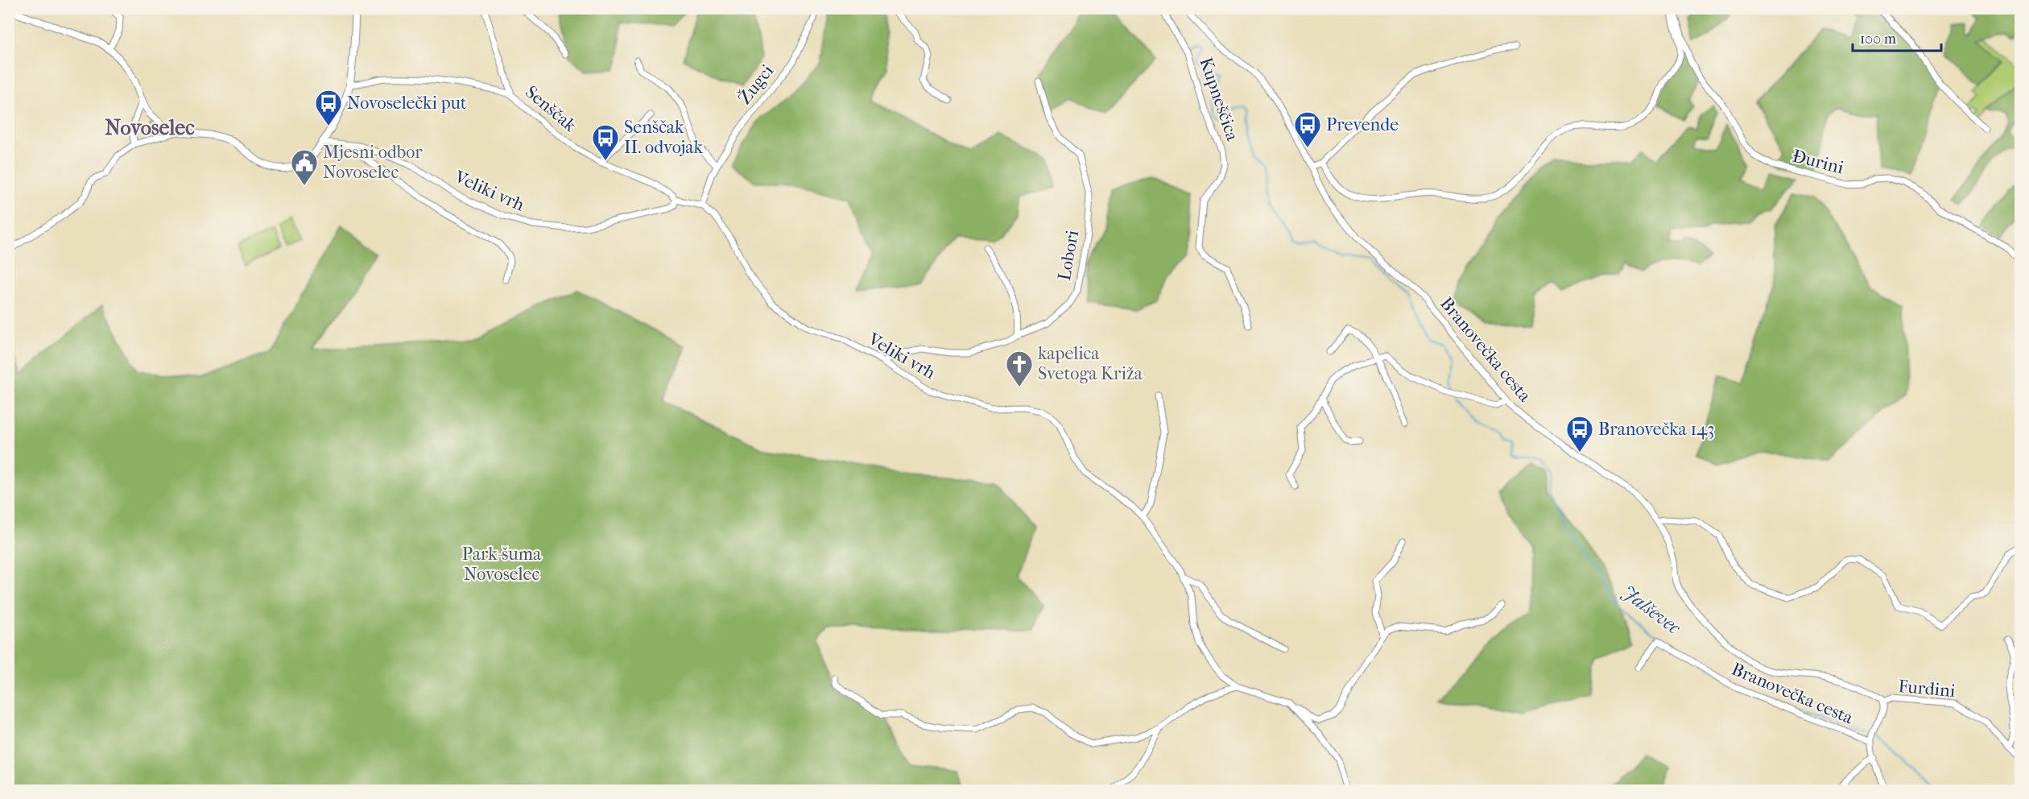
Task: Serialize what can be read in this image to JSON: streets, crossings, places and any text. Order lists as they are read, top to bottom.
{
  "streets": {
    "street": [
      "Žugci",
      "Kupneščica",
      "Senščak",
      "Đurini",
      "Veliki vrh",
      "Lobori",
      "Branovečka cesta",
      "Furdini"
    ]
  },
  "crossings": [
    ["Žugci", "Veliki vrh"],
    ["Senščak", "Veliki vrh"],
    ["Veliki vrh", "Lobori"],
    ["Branovečka cesta", "Furdini"]
  ],
  "districts": ["Novoselec"],
  "water": ["Jalševec"],
  "parks": ["Park-šuma Novoselec"],
  "places": {
    "bus stop": [
      "Novoselečki put",
      "Prevende",
      "Senščak II. odvojak",
      "Branovečka 143"
    ],
    "public building": ["Mjesni odbor Novoselec"],
    "church": ["kapelica Svetoga Križa"]
  },
  "scale_bar": "100 m"
}
